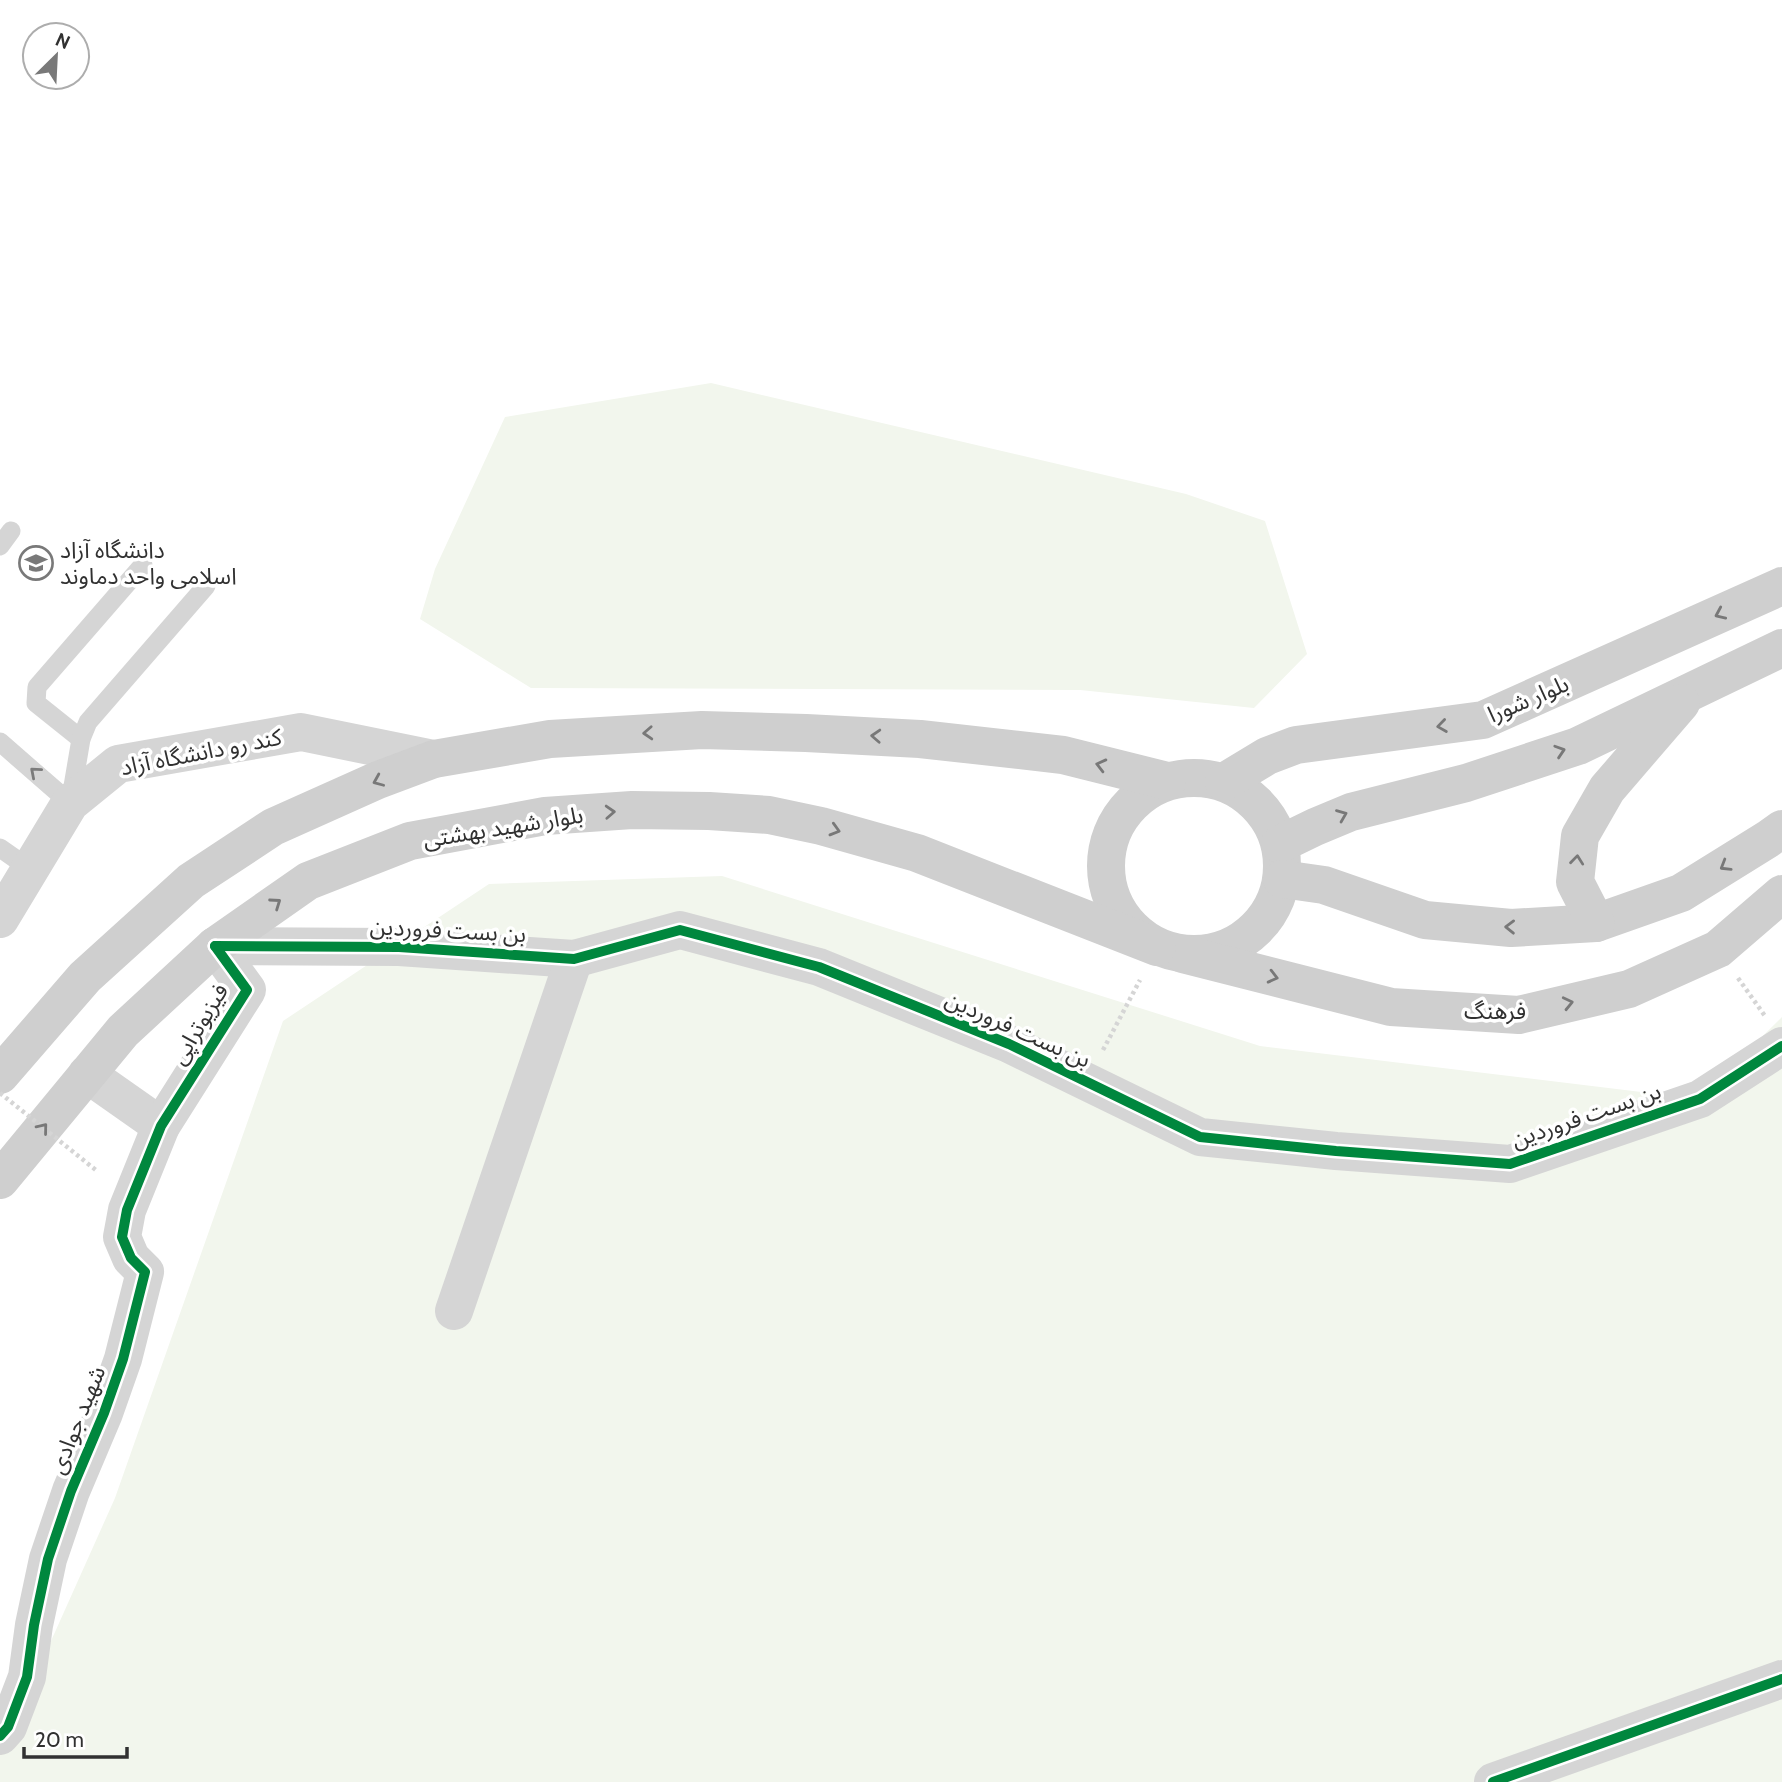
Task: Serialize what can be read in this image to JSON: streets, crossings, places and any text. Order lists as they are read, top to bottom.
{
  "streets": {
    "main road": ["بلوار شورا", "بلوار شهید بهشتی", "فرهنگ"],
    "street": [
      "کند رو دانشگاه آزاد",
      "بن بست فروردین",
      "فیزیوتراپی",
      "شهید جوادی"
    ]
  },
  "crossings": [
    ["بلوار شورا", "بلوار شهید بهشتی"],
    ["بلوار شورا", "فرهنگ"],
    ["بلوار شهید بهشتی", "بن بست فروردین"],
    ["بلوار شهید بهشتی", "فرهنگ"],
    ["بلوار شهید بهشتی", "فیزیوتراپی"],
    ["بن بست فروردین", "فیزیوتراپی"],
    ["فیزیوتراپی", "شهید جوادی"]
  ],
  "places": {
    "school or university": ["دانشگاه آزاد اسلامی واحد دماوند"]
  },
  "scale_bar": "20 m",
  "north": "top right"
}
